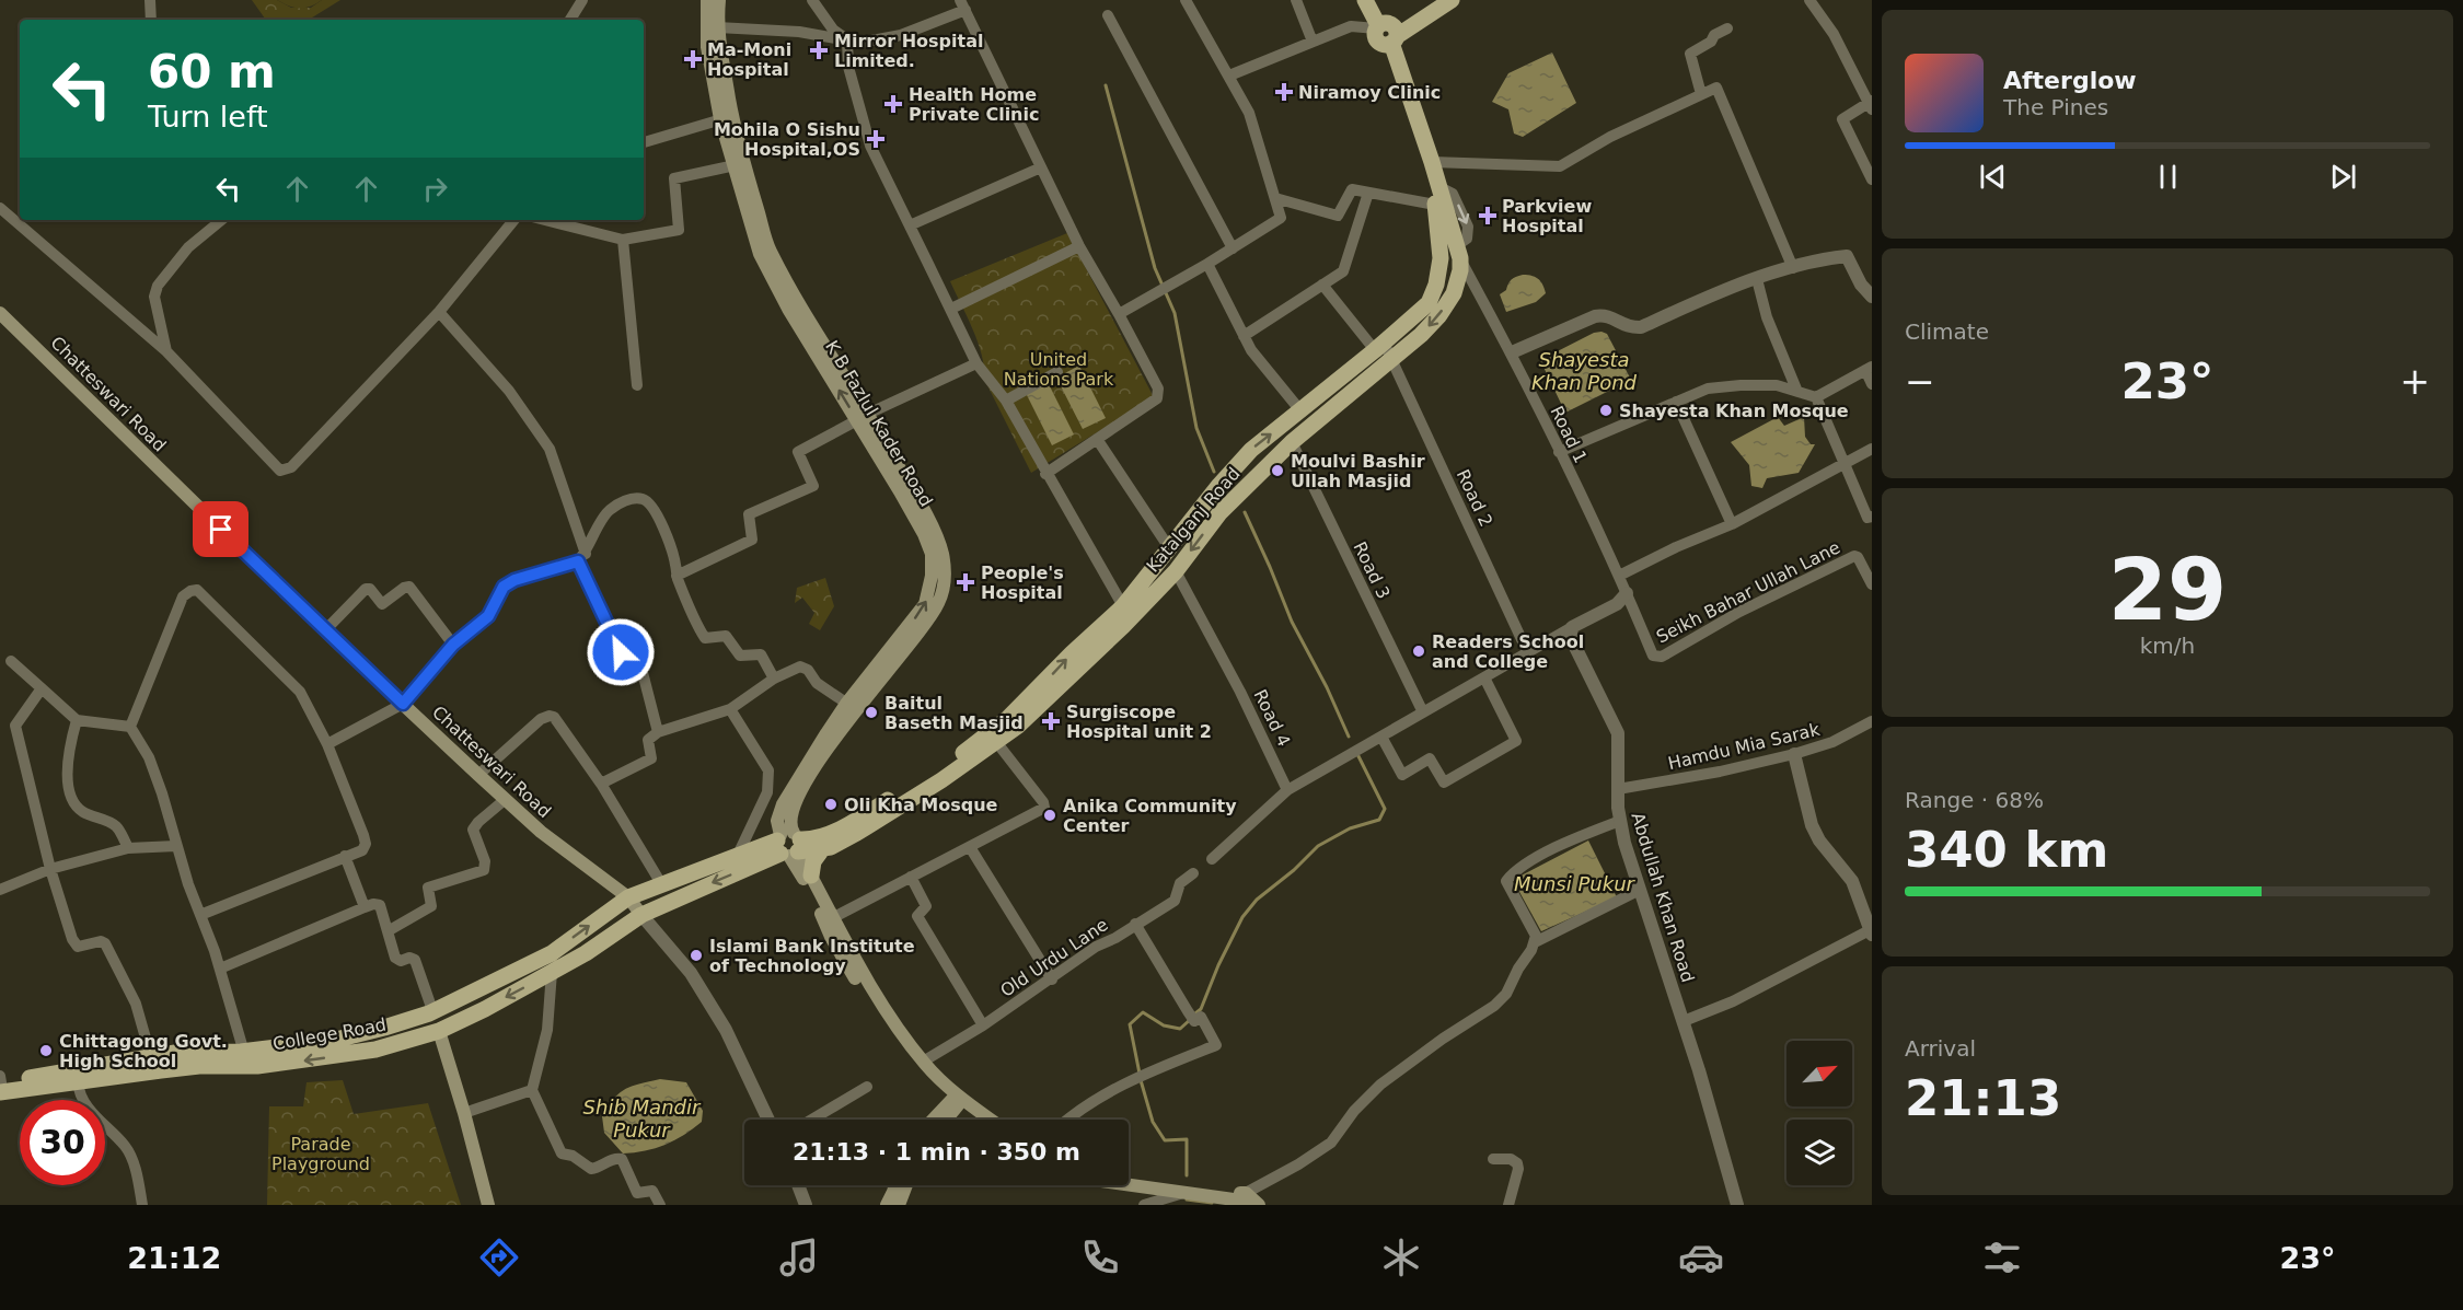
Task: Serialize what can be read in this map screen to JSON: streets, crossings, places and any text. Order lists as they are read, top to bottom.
{
  "streets": {
    "main road": [
      "Chatteswari Road",
      "K B Fazlul Kader Road",
      "Katalganj Road",
      "College Road"
    ],
    "street": [
      "Road 1",
      "Road 2",
      "Road 3",
      "Seikh Bahar Ullah Lane",
      "Road 4",
      "Hamdu Mia Sarak",
      "Abdullah Khan Road",
      "Old Urdu Lane"
    ]
  },
  "crossings": [
    ["Chatteswari Road", "College Road"],
    ["K B Fazlul Kader Road", "Katalganj Road"],
    ["K B Fazlul Kader Road", "College Road"],
    ["Road 1", "Katalganj Road"],
    ["Road 1", "Seikh Bahar Ullah Lane"],
    ["Road 2", "Katalganj Road"],
    ["Katalganj Road", "Road 3"],
    ["Katalganj Road", "Road 4"],
    ["Katalganj Road", "College Road"],
    ["Hamdu Mia Sarak", "Abdullah Khan Road"]
  ],
  "water": ["Shayesta Khan Pond", "Munsi Pukur", "Shib Mandir Pukur"],
  "parks": ["United Nations Park", "Parade Playground"],
  "places": {
    "health": [
      "Mirror Hospital Limited.",
      "Ma-Moni Hospital",
      "Niramoy Clinic",
      "Health Home Private Clinic",
      "Mohila O Sishu Hospital,OS",
      "Parkview Hospital",
      "People's Hospital",
      "Surgiscope Hospital unit 2"
    ],
    "other": [
      "Shayesta Khan Mosque",
      "Moulvi Bashir Ullah Masjid",
      "Readers School and College",
      "Baitul Baseth Masjid",
      "Oli Kha Mosque",
      "Anika Community Center",
      "Islami Bank Institute of Technology",
      "Chittagong Govt. High School"
    ]
  },
  "north": "top right",
  "page": {
    "turn": ["60 m", "Turn left"],
    "song": ["Afterglow", "The Pines"],
    "tile": [
      "Climate",
      ["29", "km/h"],
      ["Range · 68%", "340 km"],
      ["Arrival", "21:13"]
    ],
    "heat": ["−", "23°", "+"],
    "limit": "30",
    "trip": "21:13 · 1 min · 350 m",
    "tabs": ["21:12", "23°"]
  }
}
